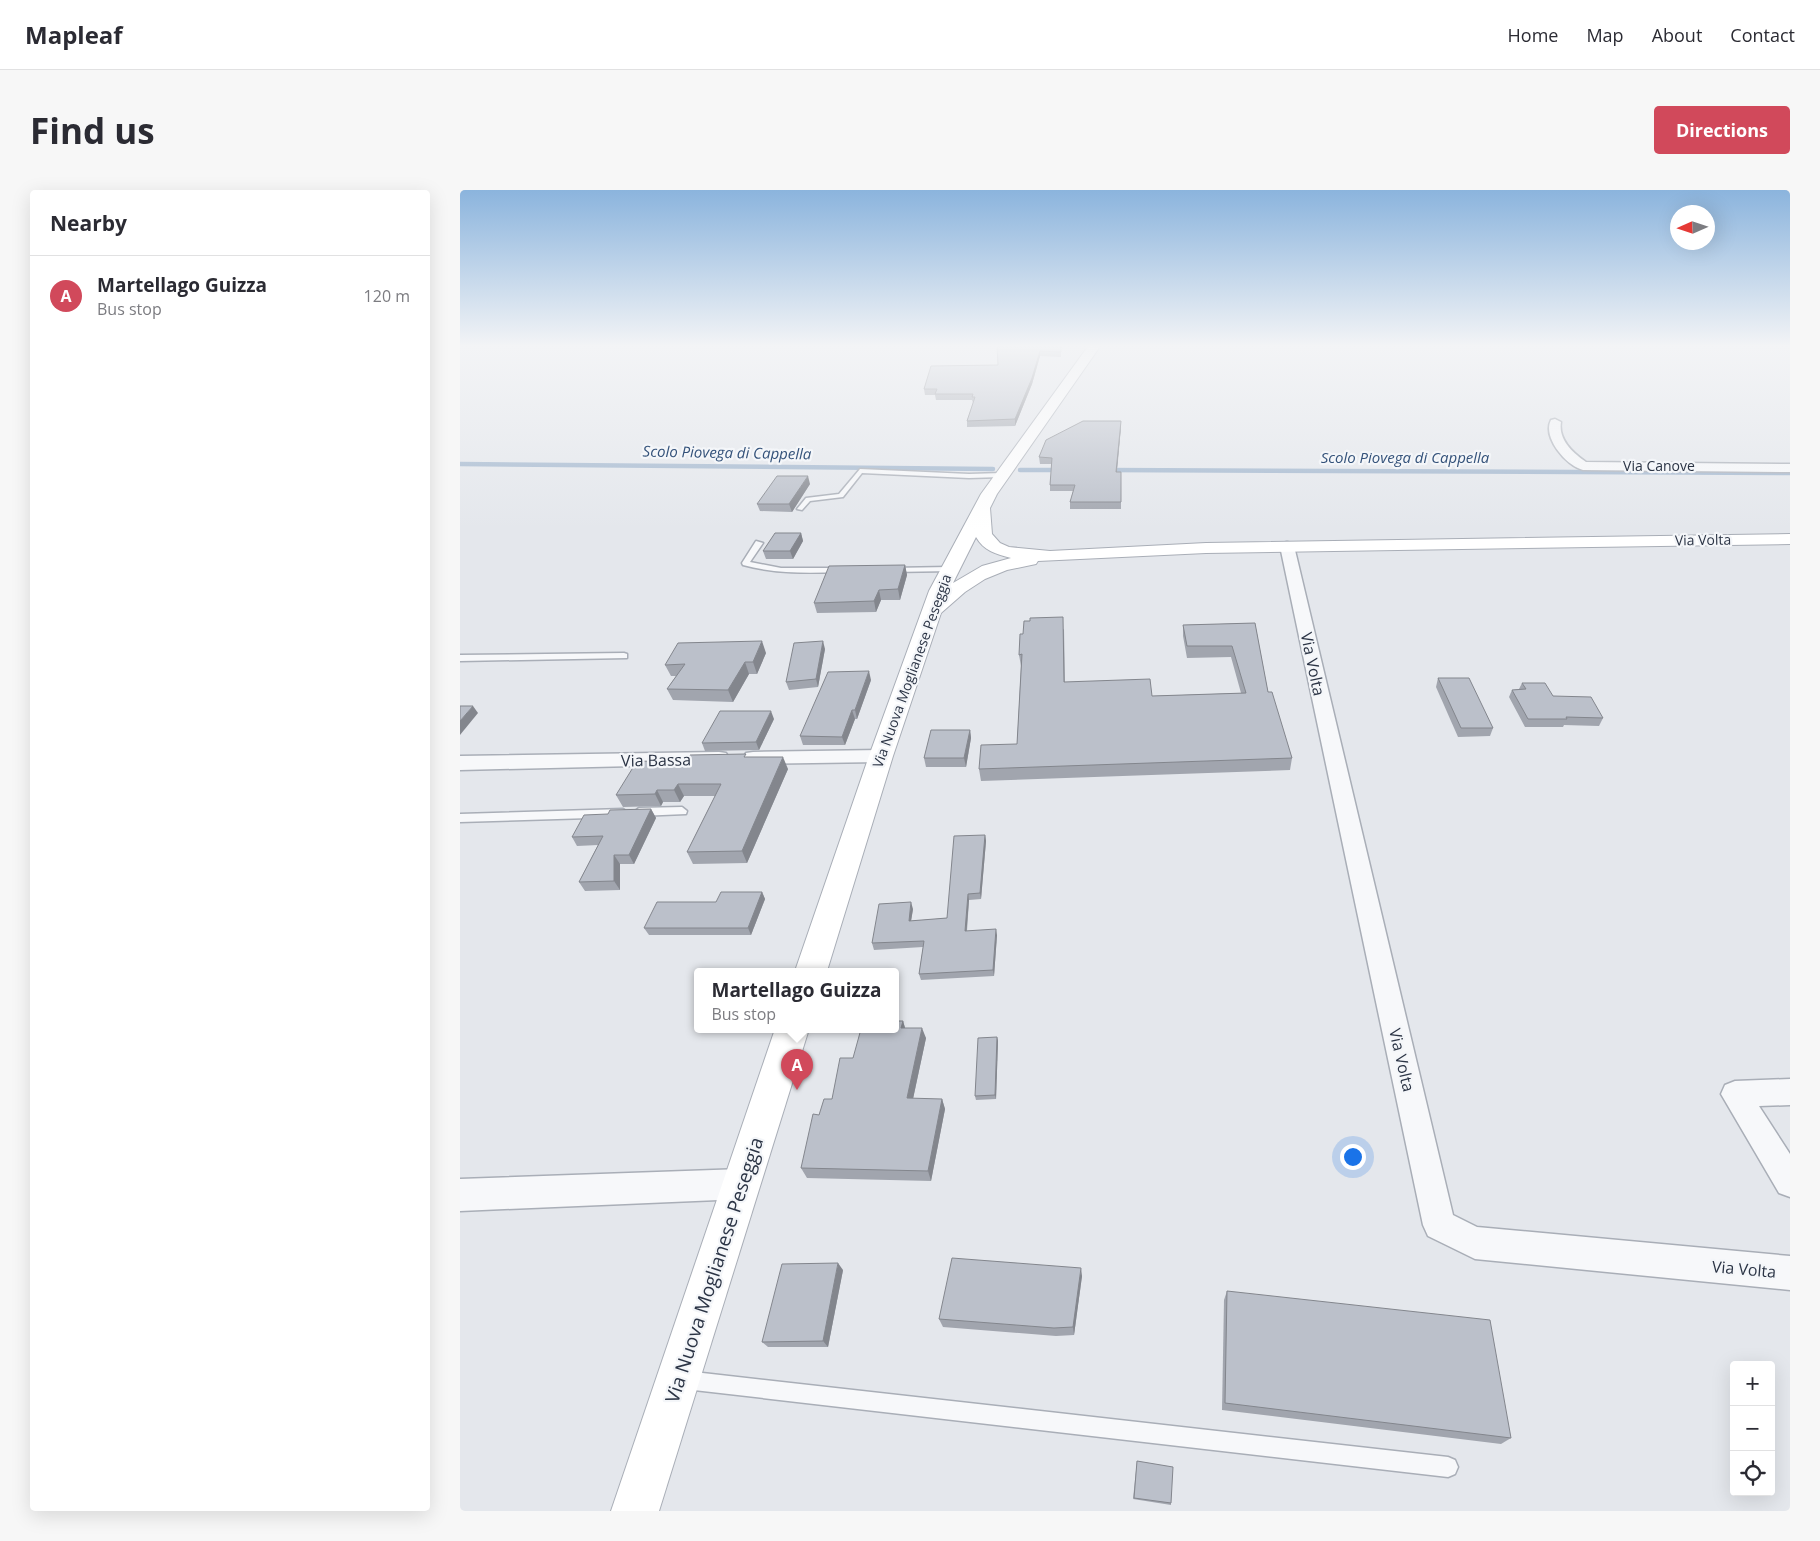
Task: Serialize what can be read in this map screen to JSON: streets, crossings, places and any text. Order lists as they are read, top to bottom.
{
  "streets": {
    "main road": ["Via Volta", "Via Nuova Moglianese Peseggia"],
    "street": ["Via Canove", "Via Bassa"]
  },
  "crossings": [
    ["Via Volta", "Via Nuova Moglianese Peseggia"],
    ["Via Nuova Moglianese Peseggia", "Via Bassa"]
  ],
  "water": ["Scolo Piovega di Cappella"],
  "north": "left",
  "page": {
    "header": "Mapleaf",
    "nav": [
      "Home",
      "Map",
      "About",
      "Contact"
    ],
    "buttons": "Directions",
    "title": "Find us",
    "heading": "Nearby",
    "list": [
      {
        "mark": "A",
        "name": "Martellago Guizza",
        "note": "Bus stop",
        "value": "120 m"
      }
    ],
    "popup": ["Martellago Guizza", "Bus stop"],
    "pins": "A",
    "map_buttons": ["+", "−"]
  }
}
